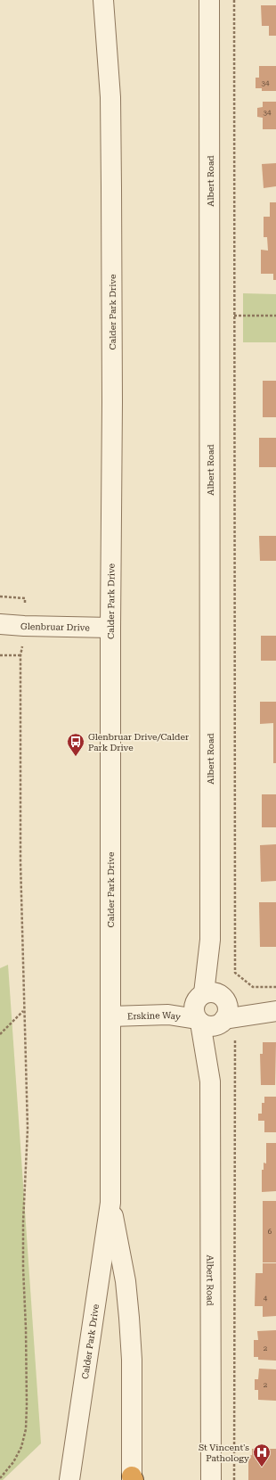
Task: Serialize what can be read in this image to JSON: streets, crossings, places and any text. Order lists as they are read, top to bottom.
{
  "streets": {
    "street": [
      "Albert Road",
      "Calder Park Drive",
      "Glenbruar Drive",
      "Erskine Way"
    ]
  },
  "crossings": [
    ["Albert Road", "Erskine Way"],
    ["Calder Park Drive", "Glenbruar Drive"],
    ["Calder Park Drive", "Erskine Way"]
  ],
  "places": {
    "bus stop": ["Glenbruar Drive/Calder Park Drive"],
    "hospital": ["St Vincent's Pathology"]
  },
  "house_numbers": [
    "34",
    "34",
    "6",
    "4",
    "2",
    "2"
  ]
}
